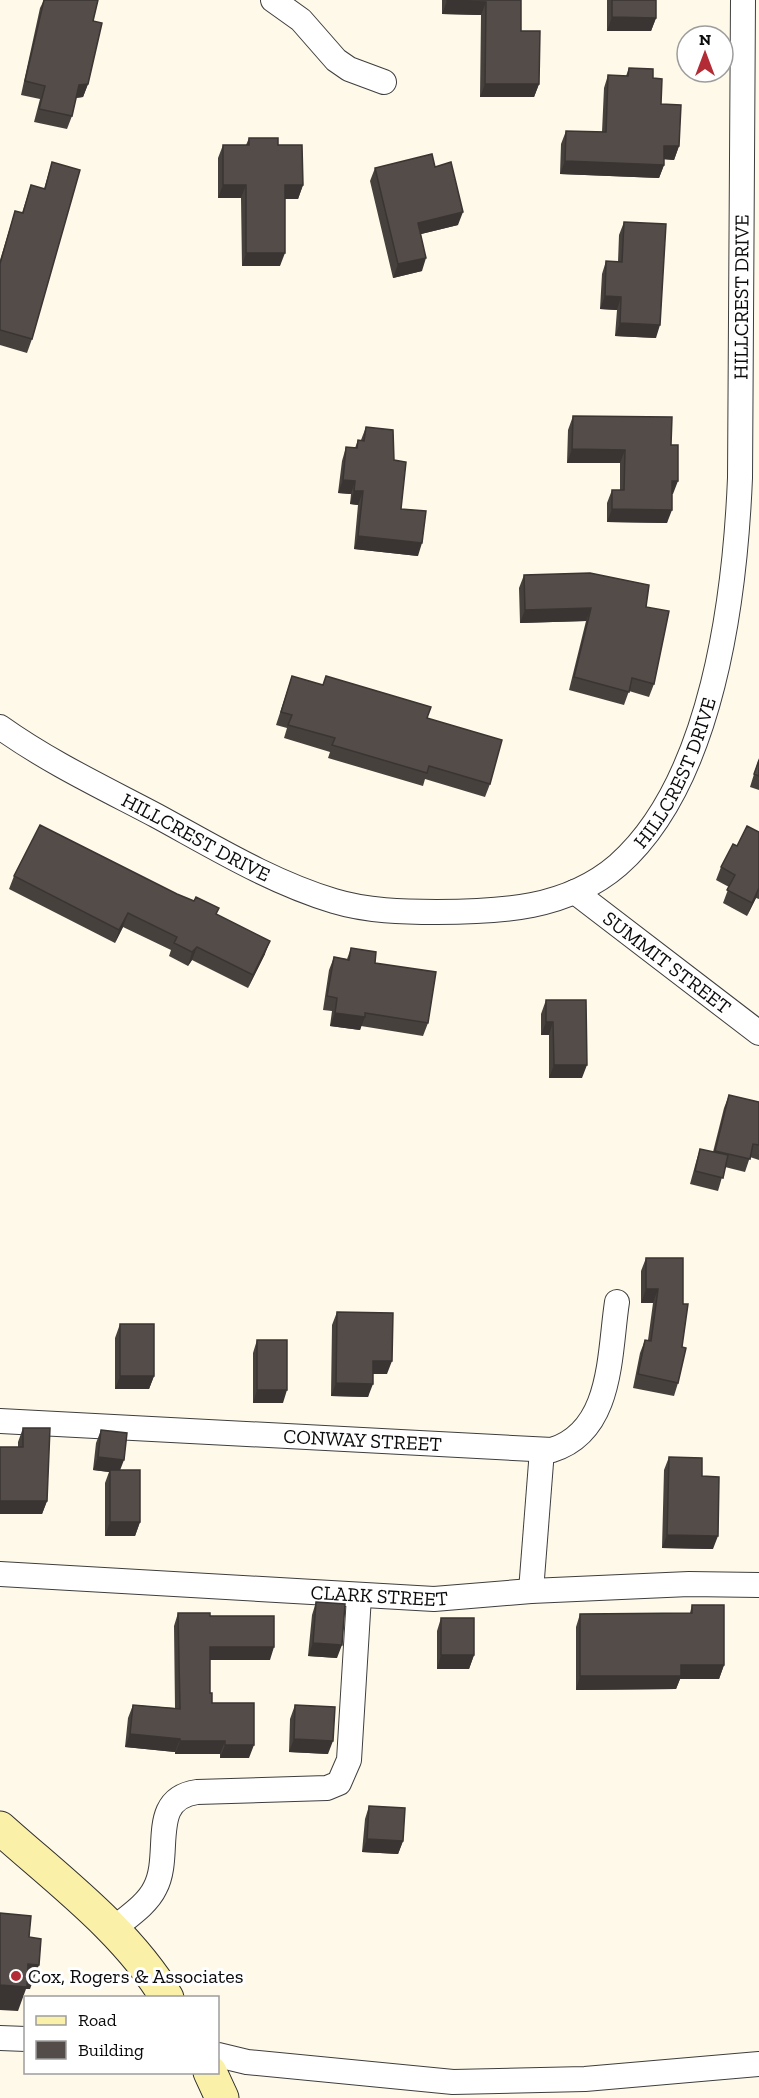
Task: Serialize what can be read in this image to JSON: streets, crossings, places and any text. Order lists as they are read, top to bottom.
{
  "streets": {
    "street": [
      "HILLCREST DRIVE",
      "SUMMIT STREET",
      "CONWAY STREET",
      "CLARK STREET"
    ]
  },
  "crossings": [
    ["HILLCREST DRIVE", "SUMMIT STREET"]
  ],
  "places": ["Cox, Rogers & Associates"],
  "legend": ["Road", "Building"],
  "north": "top"
}
